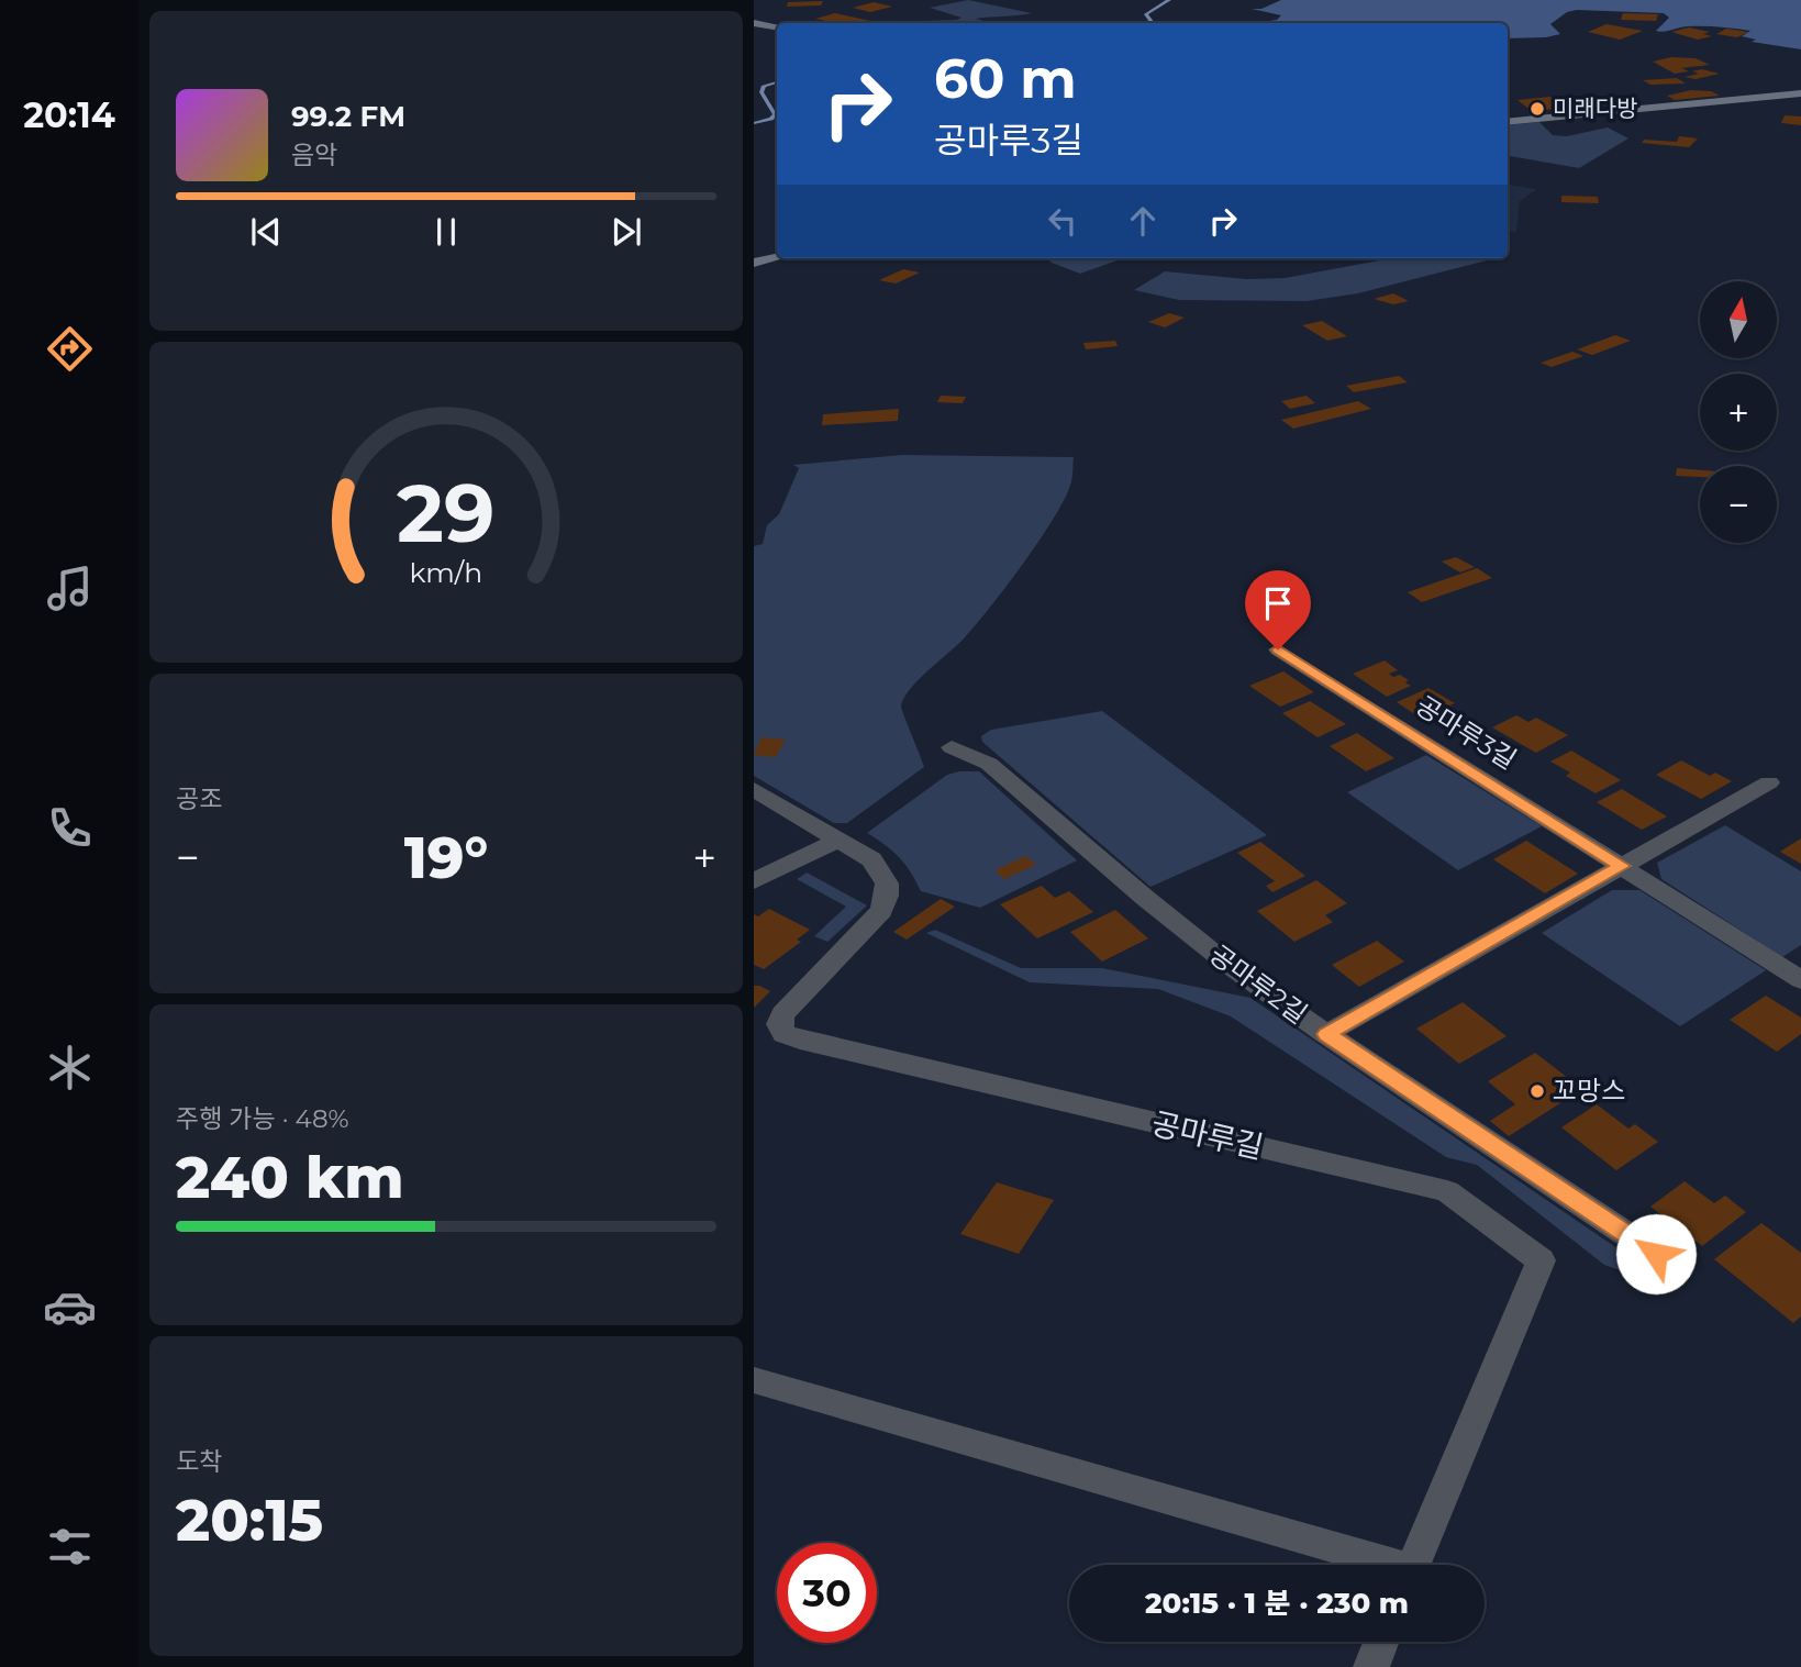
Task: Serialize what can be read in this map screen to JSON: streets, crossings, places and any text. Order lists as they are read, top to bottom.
{
  "streets": {
    "street": ["공마루3길", "공마루2길", "공마루길"]
  },
  "places": ["미래다방", "꼬망스"],
  "north": "top",
  "page": {
    "tabs": "20:14",
    "turn": ["60 m", "공마루3길"],
    "song": ["99.2 FM", "음악"],
    "map_buttons": ["+", "−"],
    "tile": [
      "공조",
      ["주행 가능 · 48%", "240 km"],
      ["도착", "20:15"]
    ],
    "heat": ["−", "19°", "+"],
    "limit": "30",
    "trip": "20:15 · 1 분 · 230 m",
    "gauge": ["29", "km/h"]
  }
}
